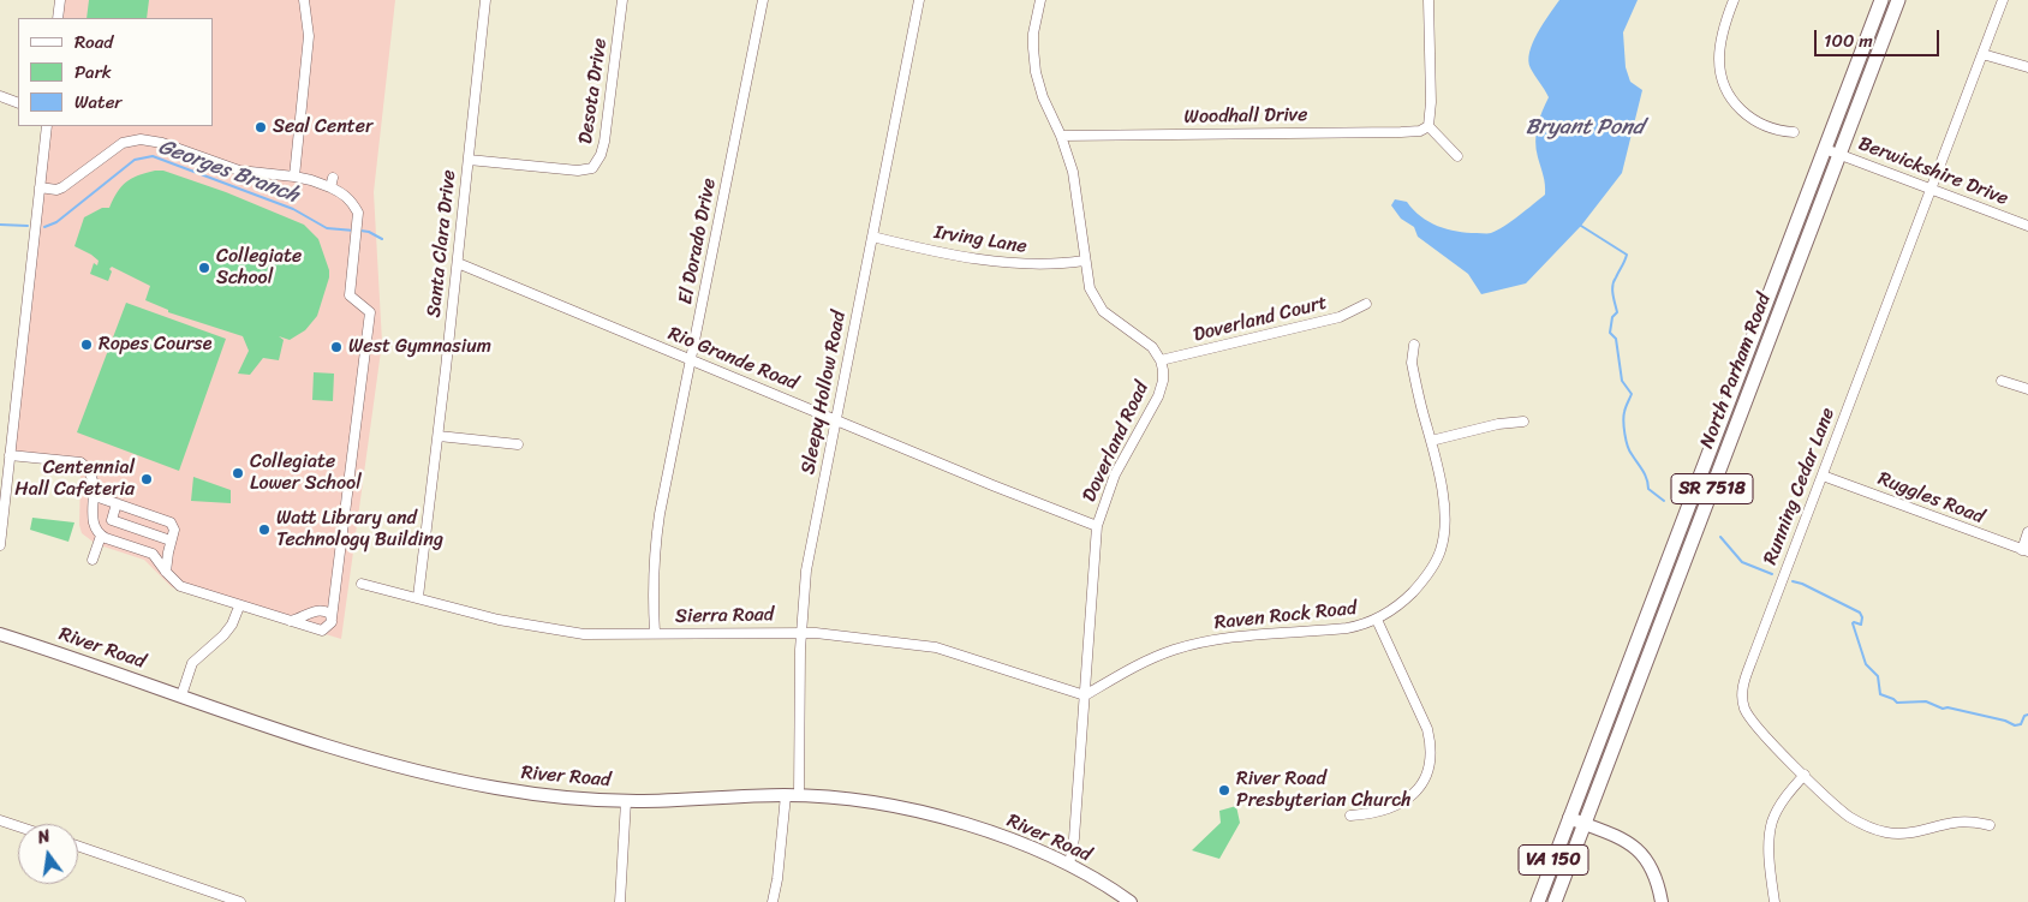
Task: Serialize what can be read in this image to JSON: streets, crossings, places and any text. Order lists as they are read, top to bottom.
{
  "streets": {
    "highway": ["North Parham Road", "SR 7518", "VA 150"],
    "main road": ["River Road"],
    "street": [
      "Desota Drive",
      "Woodhall Drive",
      "Berwickshire Drive",
      "Irving Lane",
      "El Dorado Drive",
      "Santa Clara Drive",
      "Doverland Court",
      "Rio Grande Road",
      "Sleepy Hollow Road",
      "Doverland Road",
      "Running Cedar Lane",
      "Ruggles Road",
      "Sierra Road",
      "Raven Rock Road"
    ]
  },
  "crossings": [
    ["Desota Drive", "Santa Clara Drive"],
    ["Woodhall Drive", "Doverland Road"],
    ["Berwickshire Drive", "North Parham Road"],
    ["Berwickshire Drive", "Running Cedar Lane"],
    ["Irving Lane", "Sleepy Hollow Road"],
    ["Irving Lane", "Doverland Road"],
    ["El Dorado Drive", "Rio Grande Road"],
    ["El Dorado Drive", "Sierra Road"],
    ["Santa Clara Drive", "Rio Grande Road"],
    ["Santa Clara Drive", "Sierra Road"],
    ["Doverland Court", "Doverland Road"],
    ["Rio Grande Road", "Sleepy Hollow Road"],
    ["Rio Grande Road", "Doverland Road"],
    ["North Parham Road", "VA 150"],
    ["Sleepy Hollow Road", "Sierra Road"],
    ["Sleepy Hollow Road", "River Road"],
    ["Doverland Road", "Sierra Road"],
    ["Doverland Road", "Raven Rock Road"],
    ["Doverland Road", "River Road"],
    ["Running Cedar Lane", "Ruggles Road"],
    ["Sierra Road", "Raven Rock Road"]
  ],
  "water": ["Bryant Pond", "Georges Branch"],
  "places": [
    "Seal Center",
    "Collegiate School",
    "Ropes Course",
    "West Gymnasium",
    "Collegiate Lower School",
    "Centennial Hall Cafeteria",
    "Watt Library and Technology Building",
    "River Road Presbyterian Church"
  ],
  "legend": ["Road", "Park", "Water"],
  "scale_bar": "100 m",
  "north": "top"
}
